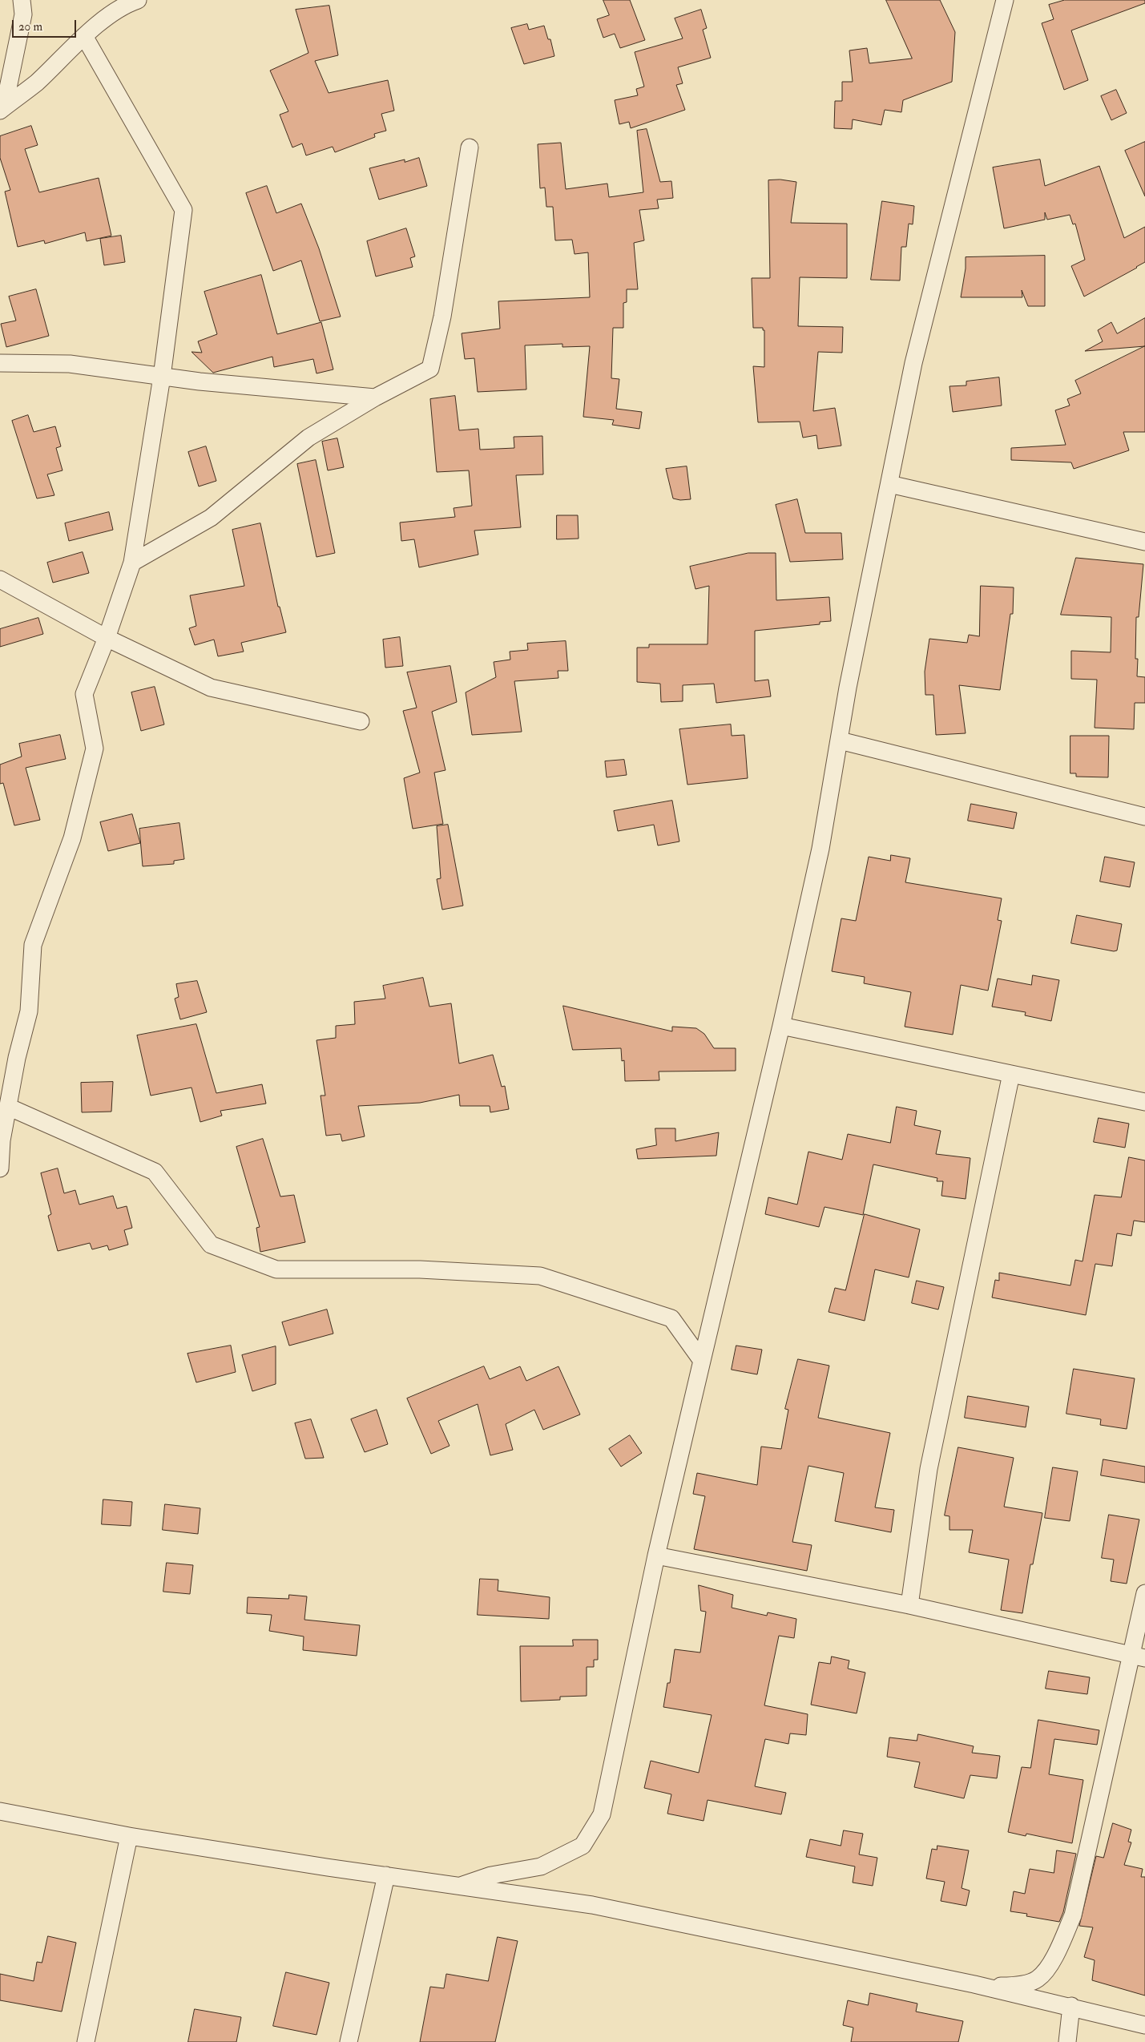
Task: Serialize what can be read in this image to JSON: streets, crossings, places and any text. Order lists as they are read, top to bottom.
{
  "scale_bar": "20 m"
}
